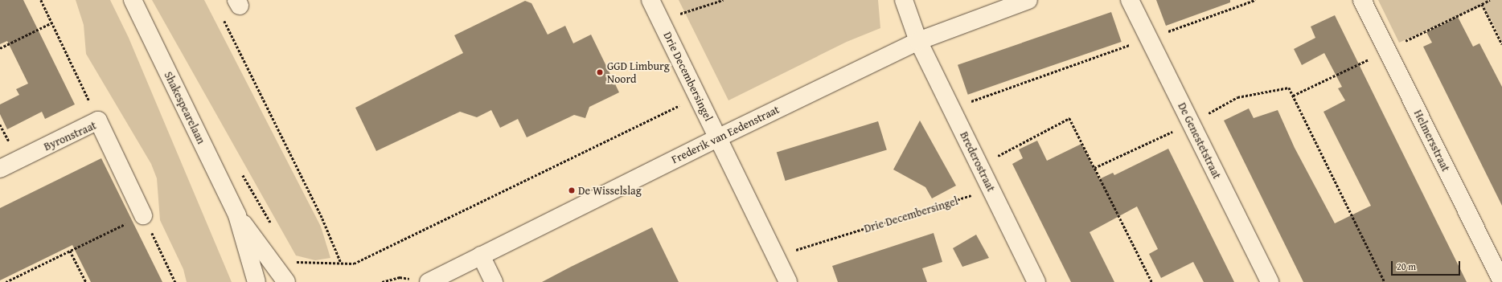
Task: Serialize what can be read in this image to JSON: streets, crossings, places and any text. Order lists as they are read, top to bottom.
{
  "streets": {
    "street": [
      "Drie Decembersingel",
      "Shakespearelaan",
      "Frederik van Eedenstraat",
      "Byronstraat",
      "De Genestetstraat",
      "Helmersstraat",
      "Brederostraat"
    ]
  },
  "crossings": [
    ["Drie Decembersingel", "Frederik van Eedenstraat"],
    ["Drie Decembersingel", "Brederostraat"],
    ["Frederik van Eedenstraat", "Brederostraat"]
  ],
  "places": ["GGD Limburg Noord", "De Wisselslag"],
  "scale_bar": "20 m"
}
